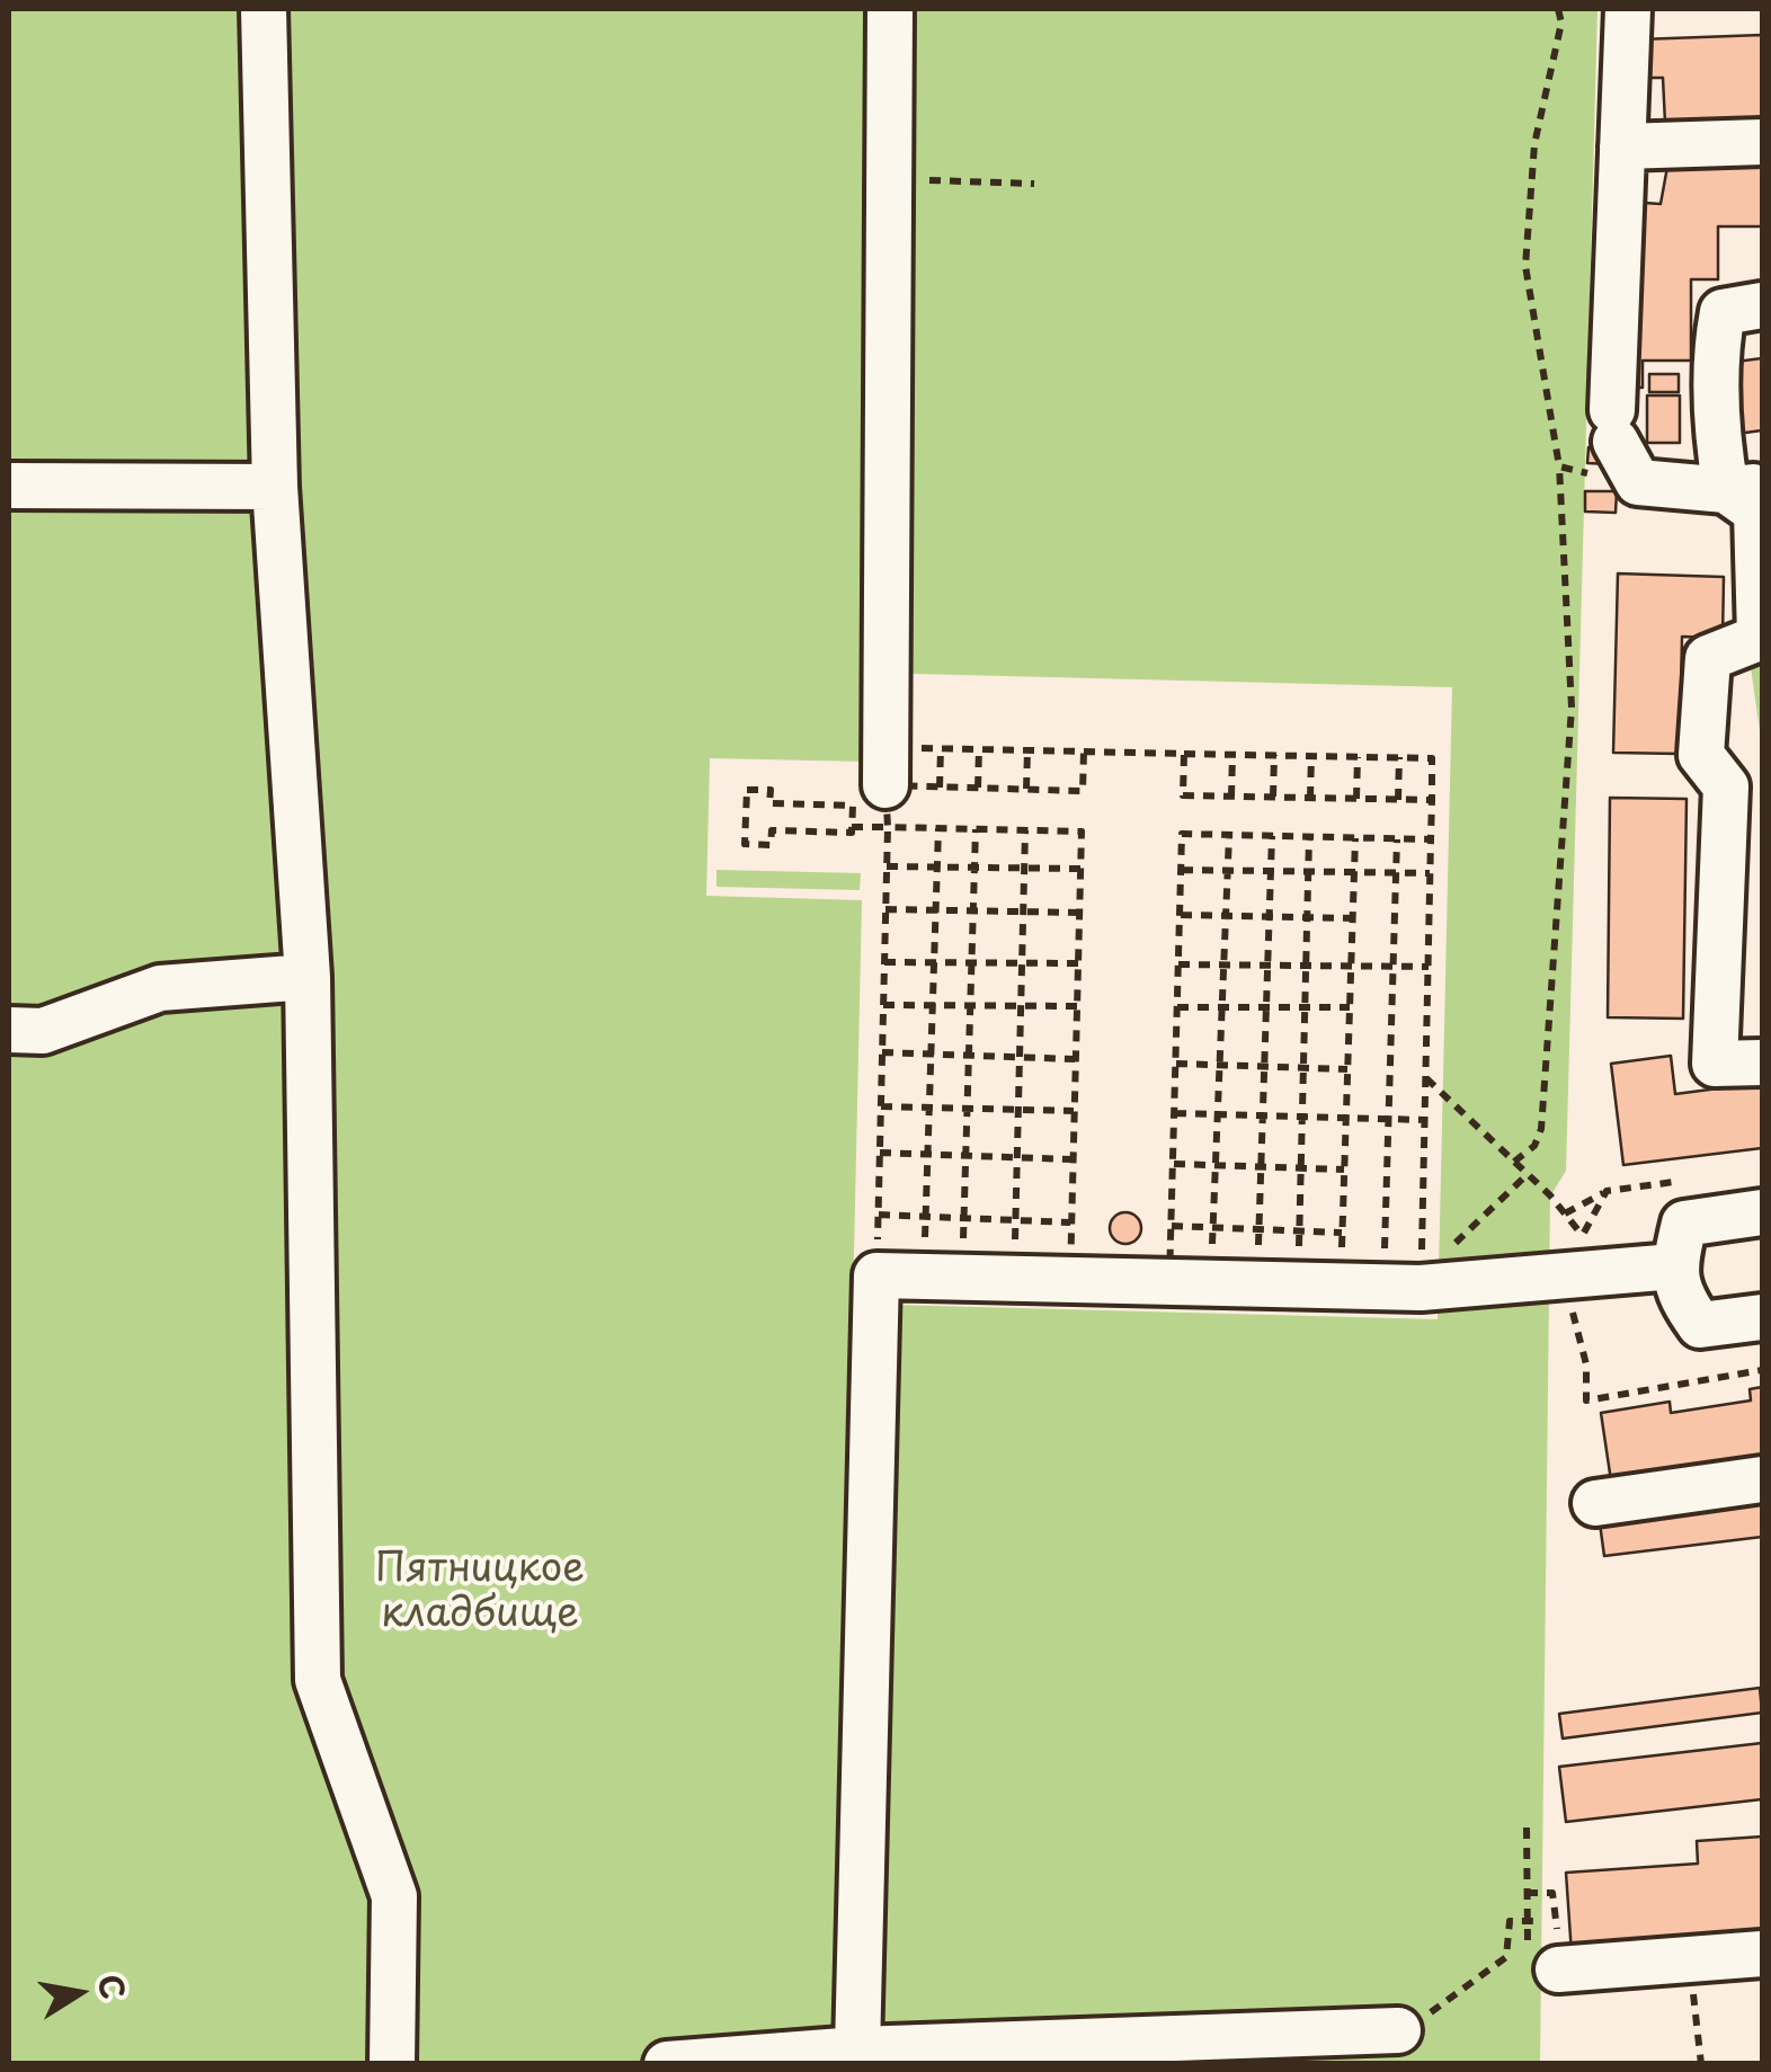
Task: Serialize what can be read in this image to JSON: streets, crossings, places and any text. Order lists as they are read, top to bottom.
{
  "parks": ["Пятницкое кладбище"],
  "north": "right"
}
